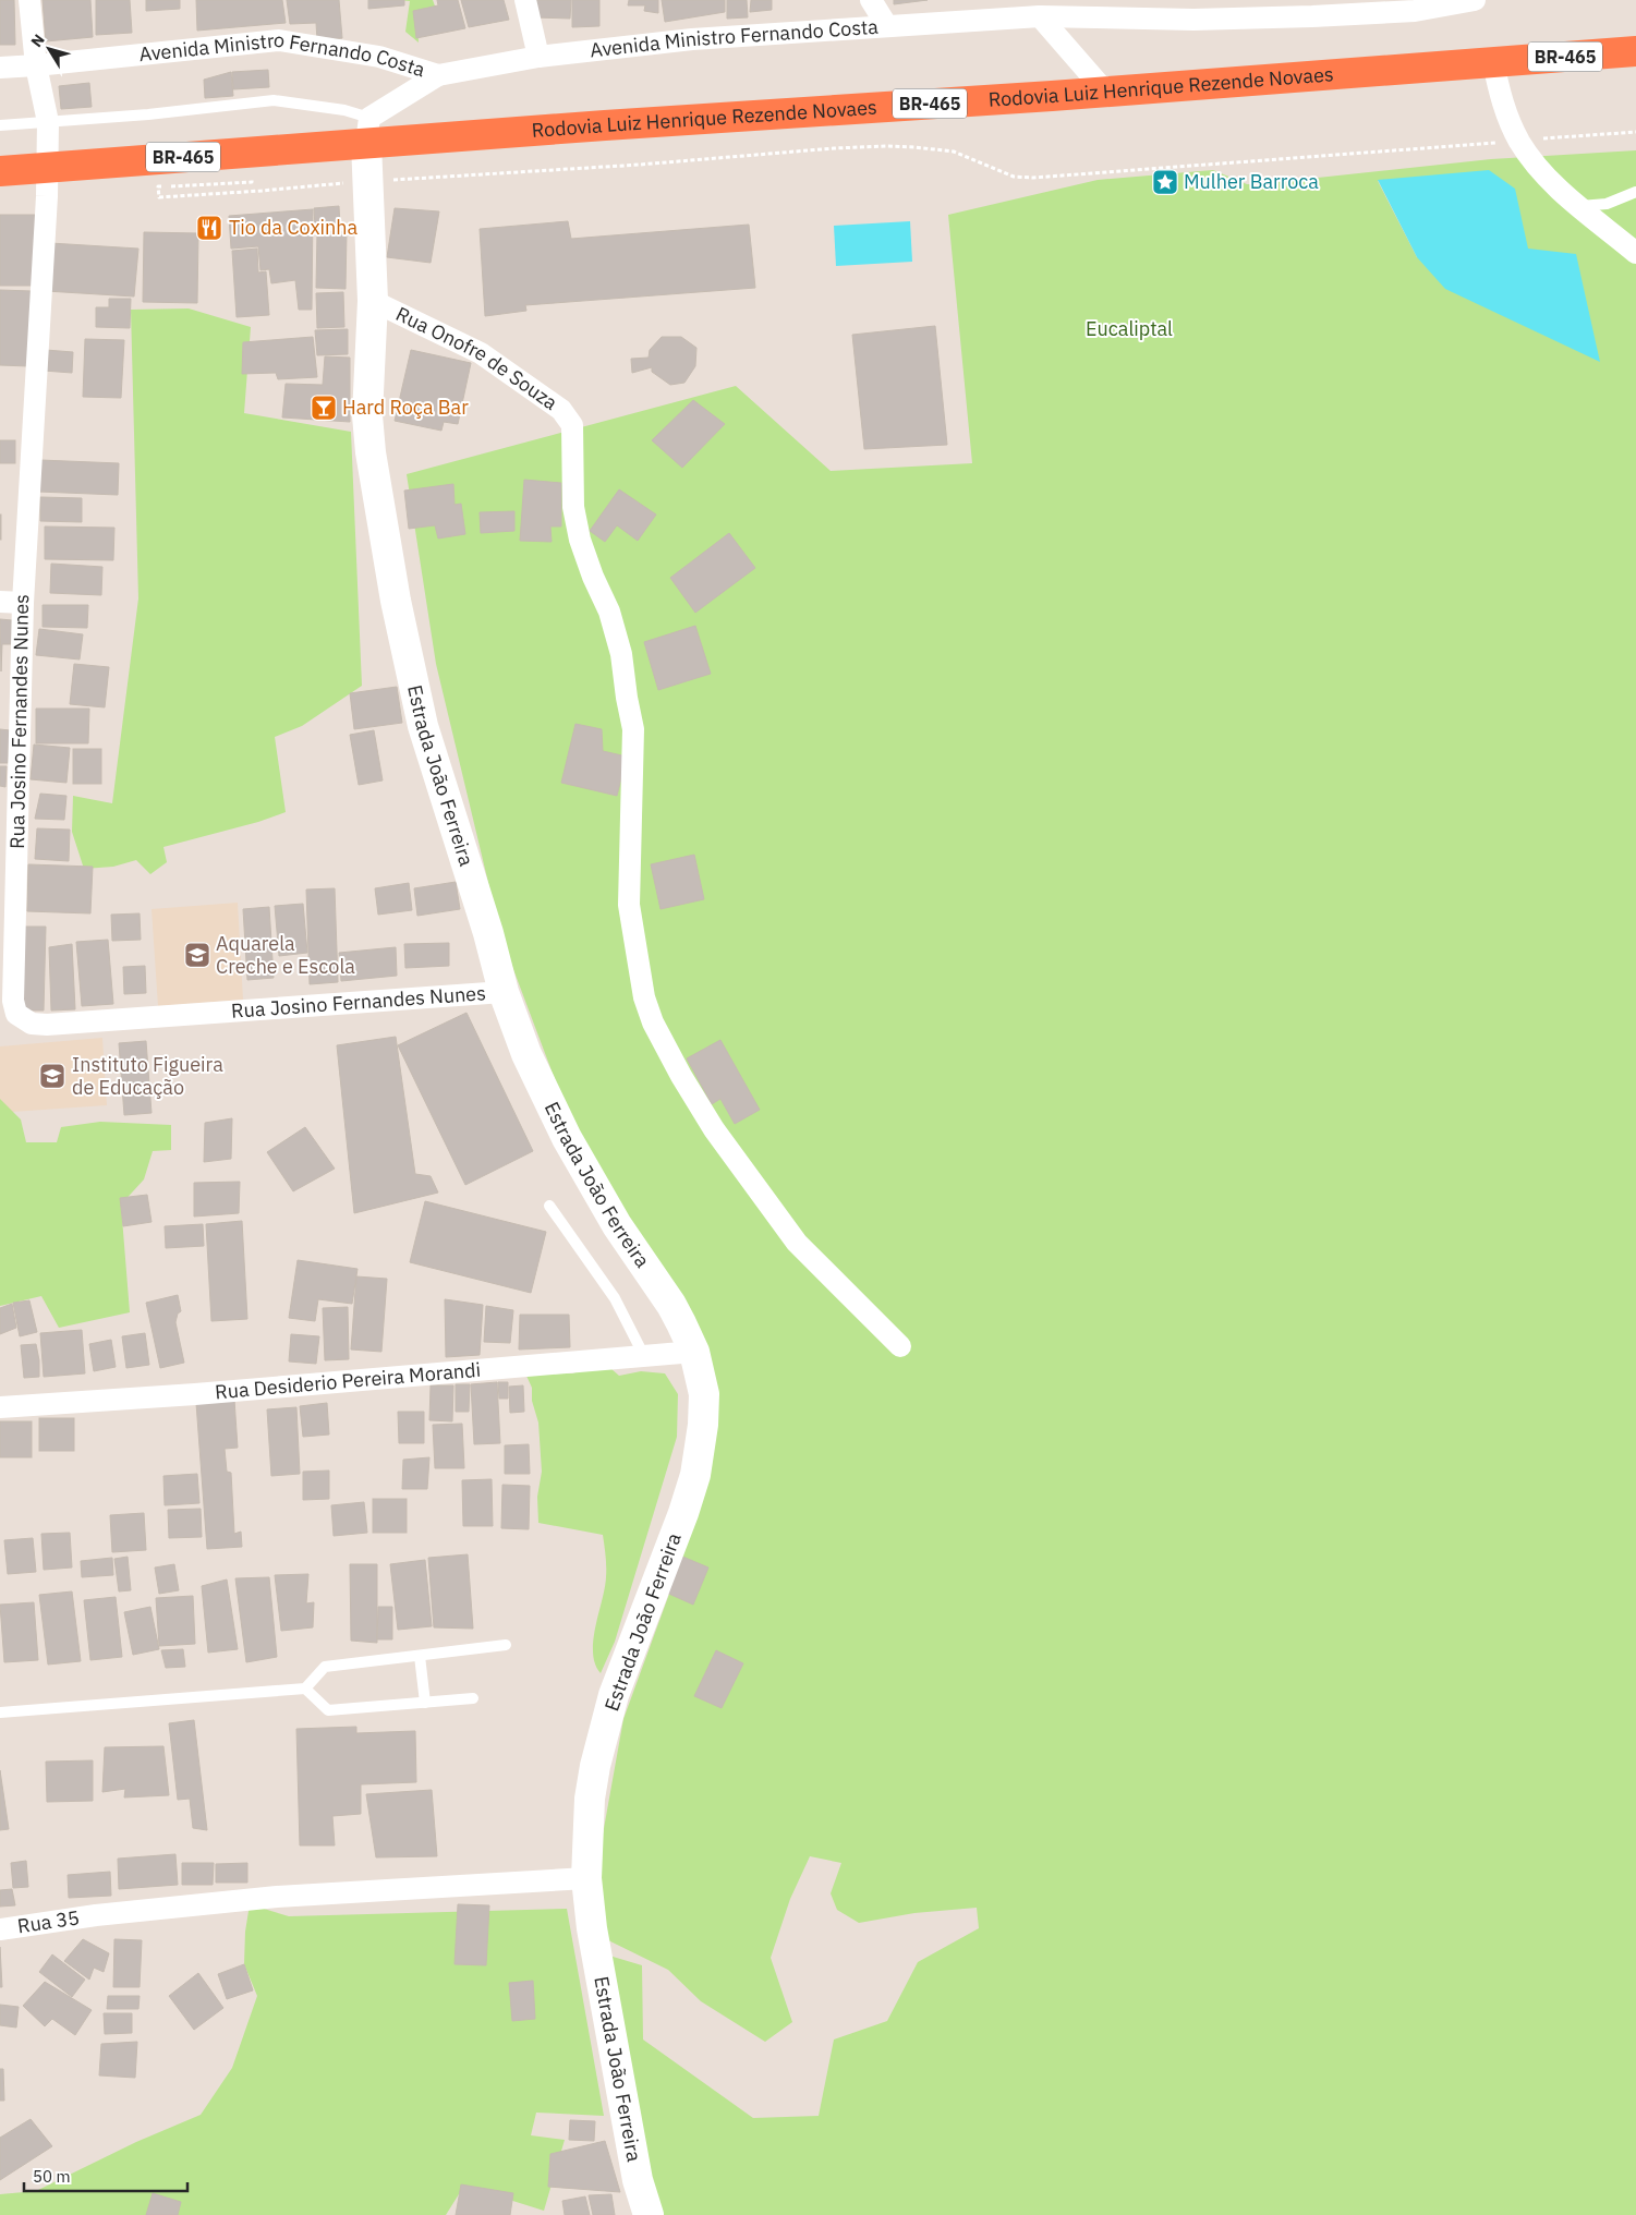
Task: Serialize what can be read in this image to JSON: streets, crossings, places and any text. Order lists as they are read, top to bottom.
{
  "streets": {
    "highway": ["BR-465", "Rodovia Luiz Henrique Rezende Novaes"],
    "street": [
      "Avenida Ministro Fernando Costa",
      "Rua Onofre de Souza",
      "Rua Josino Fernandes Nunes",
      "Estrada João Ferreira",
      "Rua Desiderio Pereira Morandi",
      "Rua 35"
    ]
  },
  "crossings": [
    ["Avenida Ministro Fernando Costa", "Rua Josino Fernandes Nunes"],
    ["Rodovia Luiz Henrique Rezende Novaes", "Rua Josino Fernandes Nunes"],
    ["Rodovia Luiz Henrique Rezende Novaes", "Estrada João Ferreira"],
    ["Rua Onofre de Souza", "Estrada João Ferreira"],
    ["Rua Josino Fernandes Nunes", "Estrada João Ferreira"],
    ["Estrada João Ferreira", "Rua Desiderio Pereira Morandi"],
    ["Estrada João Ferreira", "Rua 35"]
  ],
  "parks": ["Eucaliptal"],
  "places": {
    "place": ["Mulher Barroca"],
    "restaurant": ["Tio da Coxinha"],
    "bar": ["Hard Roça Bar"],
    "school or university": ["Aquarela Creche e Escola", "Instituto Figueira de Educação"]
  },
  "scale_bar": "50 m",
  "north": "top left"
}
